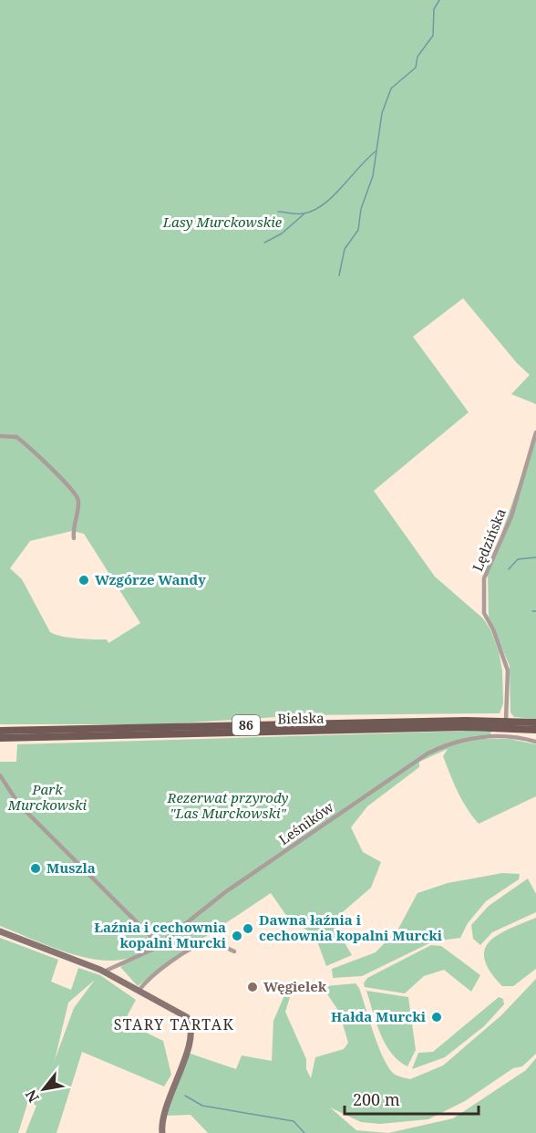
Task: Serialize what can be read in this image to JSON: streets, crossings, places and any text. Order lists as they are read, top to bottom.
{
  "streets": {
    "main road": ["Bielska", "86"],
    "street": ["Lędzińska", "Leśników"]
  },
  "crossings": [
    ["Lędzińska", "Bielska"]
  ],
  "districts": ["STARY TARTAK"],
  "parks": ["Lasy Murckowskie", "Park Murckowski", "Rezerwat przyrody \"Las Murckowski\""],
  "places": [
    "Wzgórze Wandy",
    "Muszla",
    "Dawna łaźnia i cechownia kopalni Murcki",
    "Łaźnia i cechownia kopalni Murcki",
    "Węgielek",
    "Hałda Murcki"
  ],
  "scale_bar": "200 m",
  "north": "bottom left"
}
